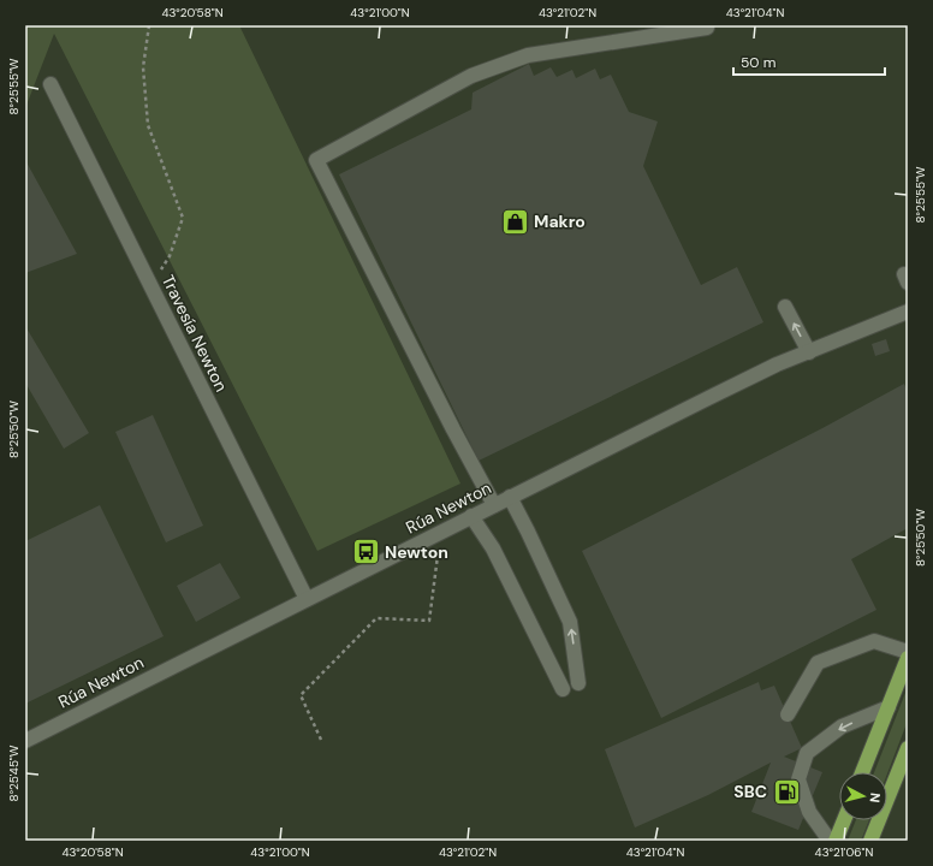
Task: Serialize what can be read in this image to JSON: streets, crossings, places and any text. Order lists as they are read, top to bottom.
{
  "streets": {
    "street": ["Travesía Newton", "Rúa Newton"]
  },
  "crossings": [
    ["Travesía Newton", "Rúa Newton"]
  ],
  "places": {
    "shop": ["Makro"],
    "bus stop": ["Newton"],
    "fuel station": ["SBC"]
  },
  "scale_bar": "50 m",
  "north": "right",
  "coordinates": [
    "43°20'58\"N",
    "43°21'00\"N",
    "43°21'02\"N",
    "43°21'04\"N",
    "8°25'55\"W",
    "8°25'50\"W",
    "8°25'45\"W",
    "43°21'06\"N"
  ]
}
